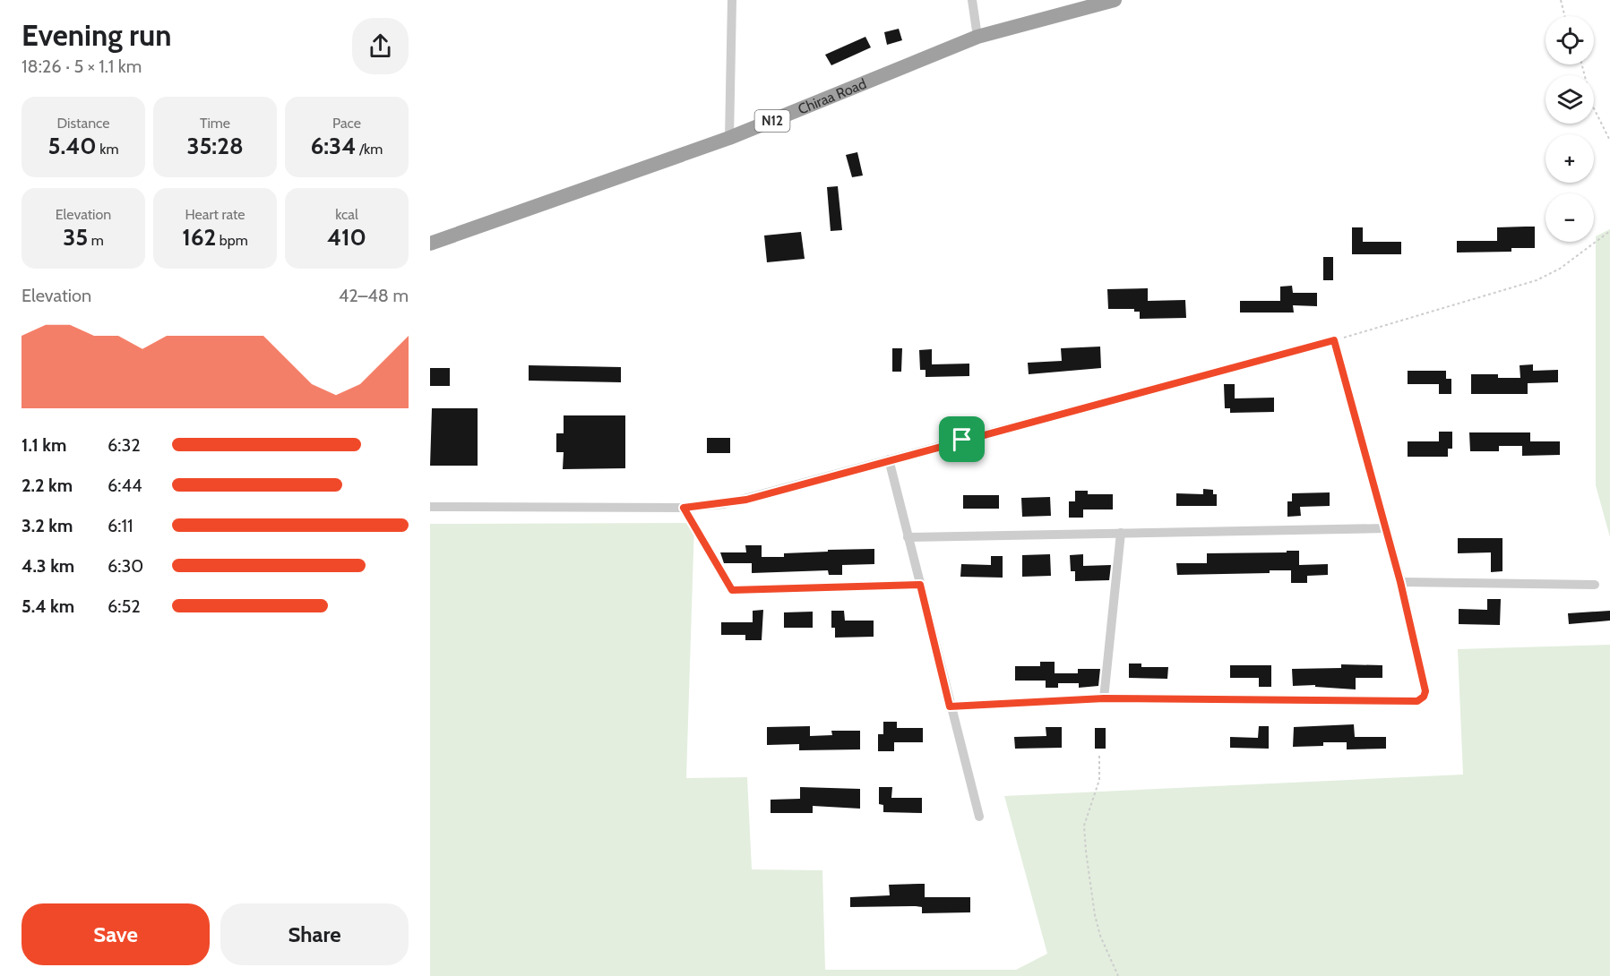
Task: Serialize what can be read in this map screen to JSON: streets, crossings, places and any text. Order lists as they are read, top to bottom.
{
  "streets": {
    "highway": ["Chiraa Road", "N12"]
  },
  "page": {
    "heading": ["Evening run", "18:26 · 5 × 1.1 km"],
    "map_buttons": ["+", "−"],
    "stats": [
      ["Distance", "5.40 km"],
      ["Time", "35:28"],
      ["Pace", "6:34 /km"],
      ["Elevation", "35 m"],
      ["Heart rate", "162 bpm"],
      ["kcal", "410"]
    ],
    "chart": ["Elevation", "42–48 m"],
    "list": [
      {
        "name": "1.1 km",
        "note": "6:32"
      },
      {
        "name": "2.2 km",
        "note": "6:44"
      },
      {
        "name": "3.2 km",
        "note": "6:11"
      },
      {
        "name": "4.3 km",
        "note": "6:30"
      },
      {
        "name": "5.4 km",
        "note": "6:52"
      }
    ],
    "buttons": ["Save", "Share"]
  }
}
